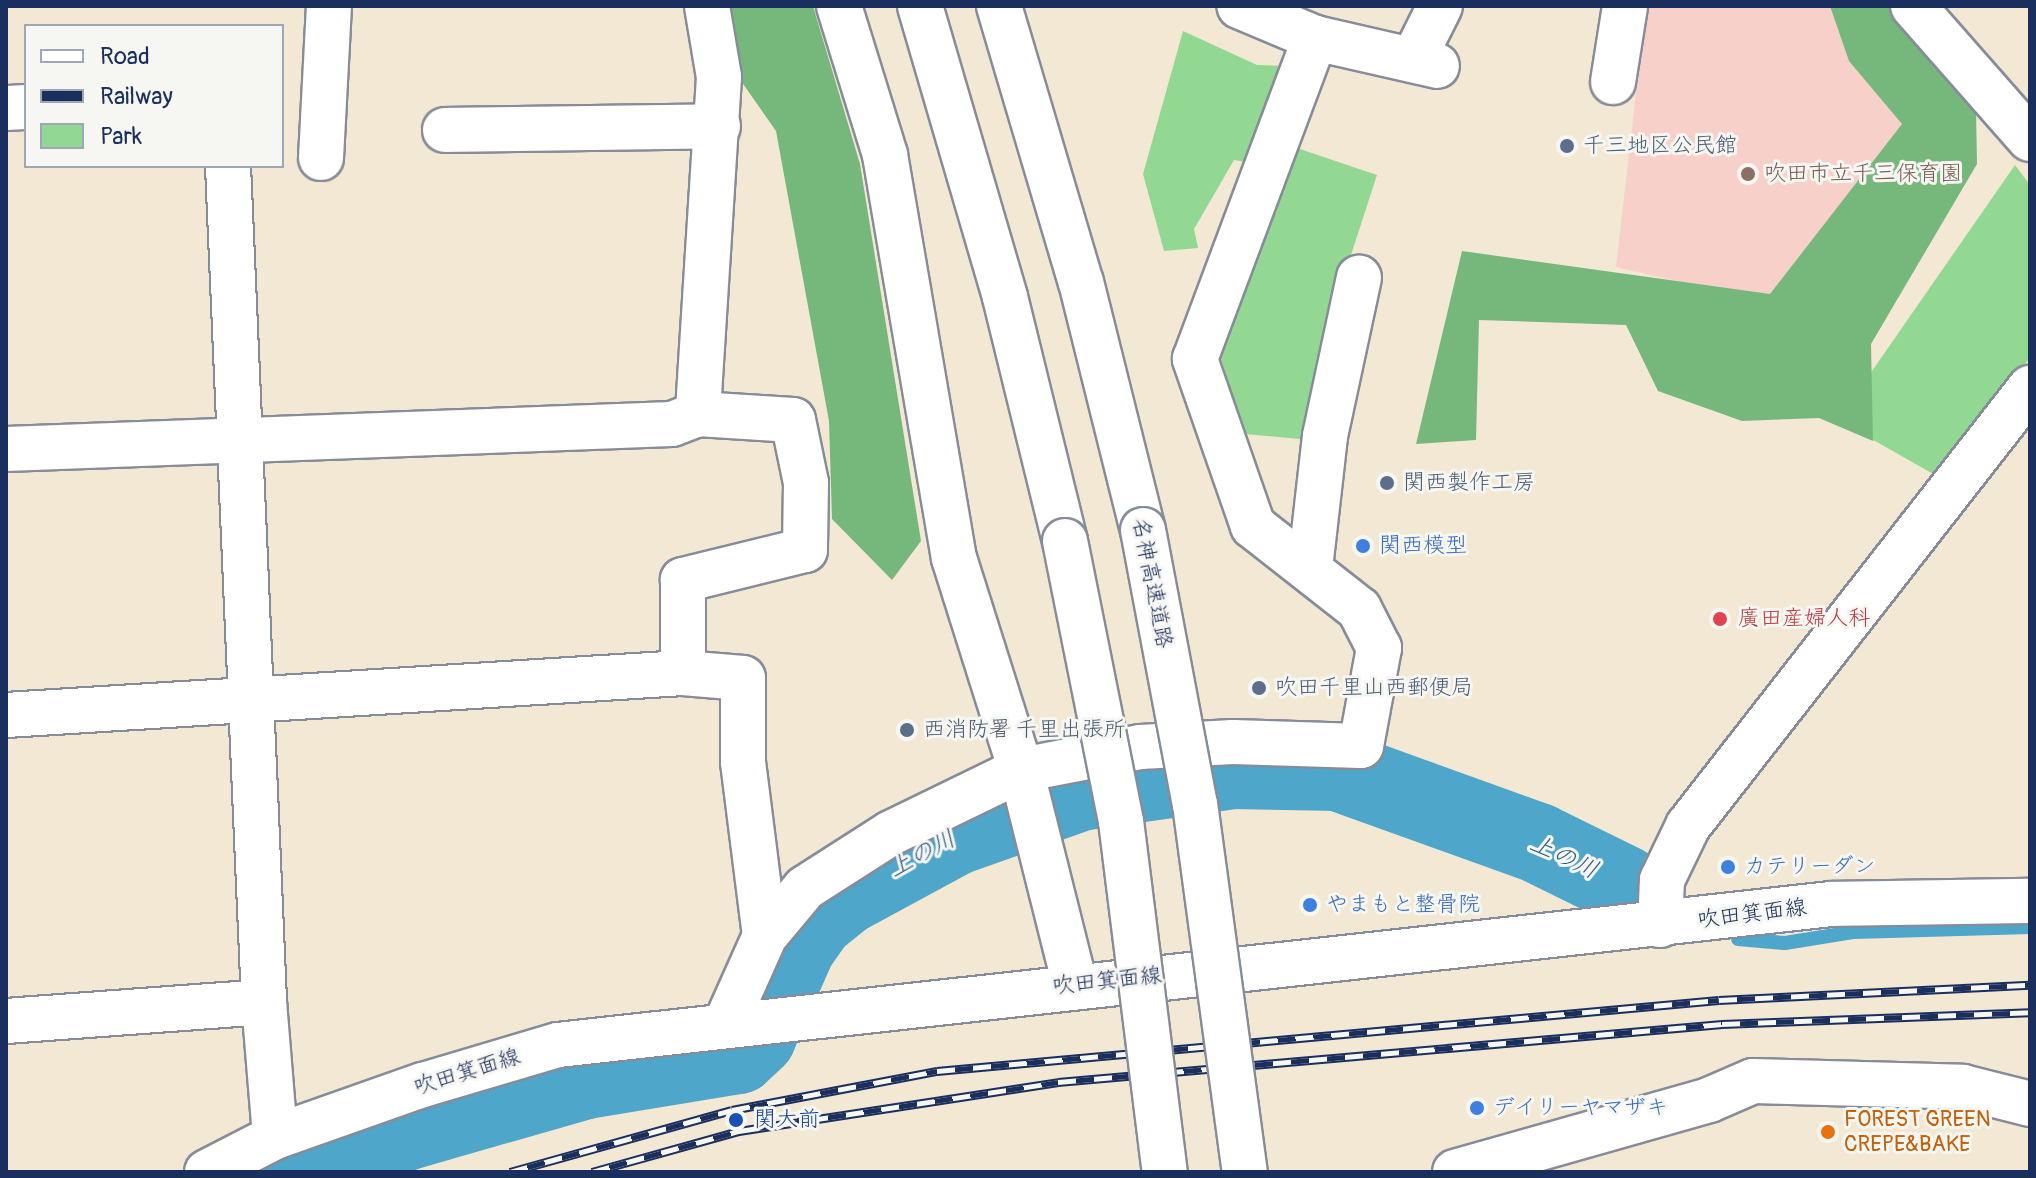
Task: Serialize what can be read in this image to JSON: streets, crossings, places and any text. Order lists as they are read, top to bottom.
{
  "streets": {
    "main road": ["名神高速道路", "吹田箕面線"]
  },
  "water": ["上の川"],
  "places": [
    "千三地区公民館",
    "吹田市立千三保育園",
    "関西製作工房",
    "関西模型",
    "廣田産婦人科",
    "吹田千里山西郵便局",
    "西消防署 千里出張所",
    "カテリーダン",
    "やまもと整骨院",
    "デイリーヤマザキ",
    "関大前",
    "FOREST GREEN CREPE&BAKE"
  ],
  "legend": ["Road", "Railway", "Park"]
}
